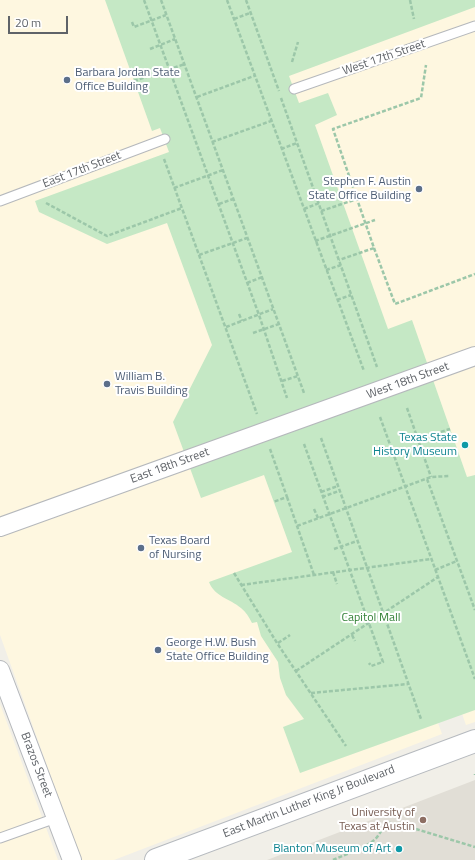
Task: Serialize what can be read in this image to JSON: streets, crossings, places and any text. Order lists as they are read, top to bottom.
{
  "streets": {
    "main road": ["East Martin Luther King Jr Boulevard"],
    "street": ["West 18th Street", "East 18th Street", "Brazos Street"],
    "lane": ["West 17th Street", "East 17th Street"]
  },
  "crossings": [
    ["West 18th Street", "East 18th Street"]
  ],
  "parks": ["Capitol Mall"],
  "places": [
    "Barbara Jordan State Office Building",
    "Stephen F. Austin State Office Building",
    "William B. Travis Building",
    "Texas State History Museum",
    "Texas Board of Nursing",
    "George H.W. Bush State Office Building",
    "University of Texas at Austin",
    "Blanton Museum of Art"
  ],
  "scale_bar": "20 m"
}
